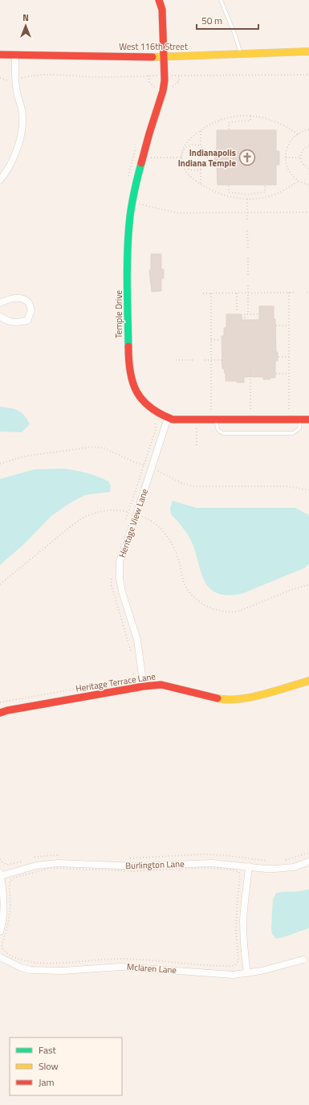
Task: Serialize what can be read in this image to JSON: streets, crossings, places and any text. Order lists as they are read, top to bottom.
{
  "streets": {
    "street": [
      "West 116th Street",
      "Temple Drive",
      "Heritage View Lane",
      "Heritage Terrace Lane",
      "Burlington Lane",
      "Mclaren Lane"
    ]
  },
  "crossings": [
    ["West 116th Street", "Temple Drive"],
    ["Temple Drive", "Heritage View Lane"],
    ["Heritage View Lane", "Heritage Terrace Lane"]
  ],
  "places": {
    "church": ["Indianapolis Indiana Temple"]
  },
  "legend": ["Fast", "Slow", "Jam"],
  "scale_bar": "50 m",
  "north": "top"
}
